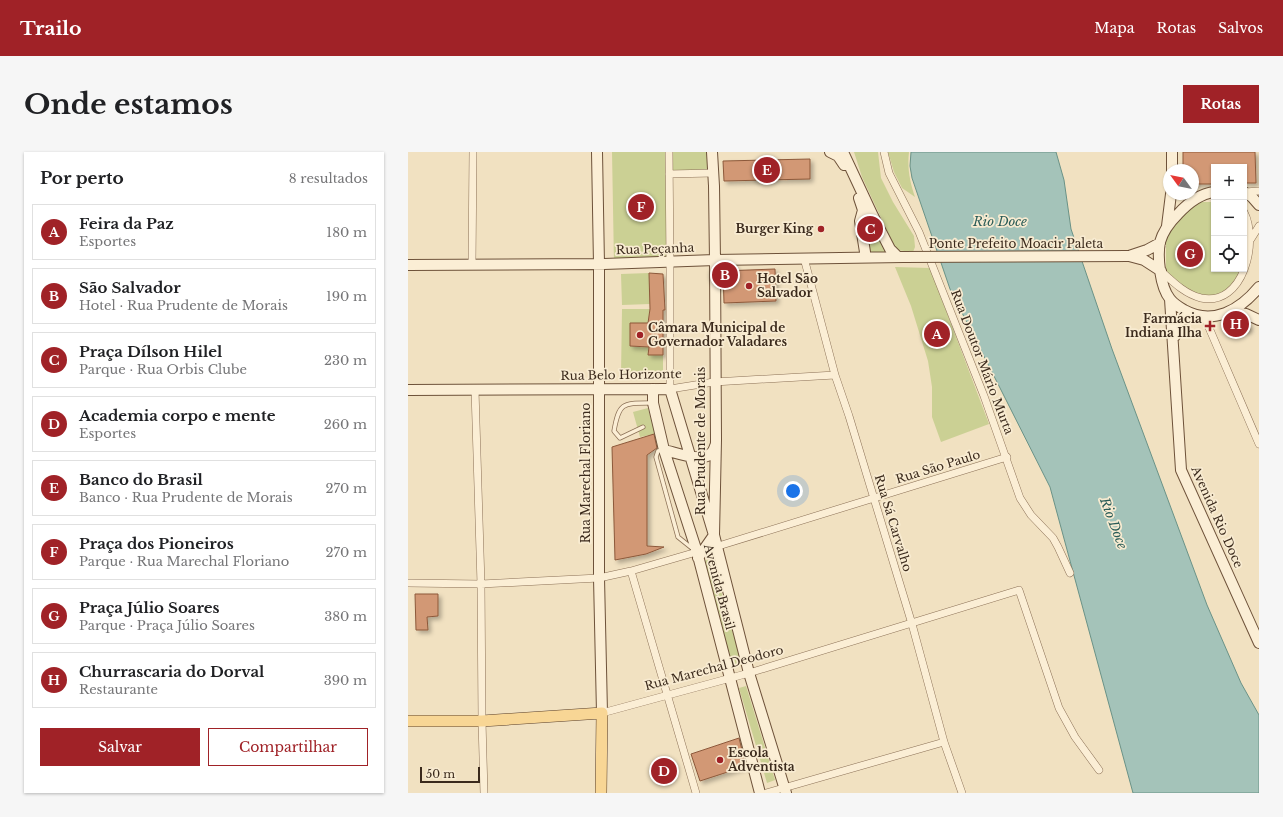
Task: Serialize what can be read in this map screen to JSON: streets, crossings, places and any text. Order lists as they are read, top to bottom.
{
  "streets": {
    "main road": ["Rua Marechal Floriano", "Rua Marechal Deodoro"],
    "street": [
      "Ponte Prefeito Moacir Paleta",
      "Rua Peçanha",
      "Rua Doutor Mário Murta",
      "Rua Belo Horizonte",
      "Rua Prudente de Morais",
      "Rua São Paulo",
      "Avenida Rio Doce",
      "Rua Sá Carvalho",
      "Avenida Brasil"
    ]
  },
  "crossings": [
    ["Ponte Prefeito Moacir Paleta", "Rua Peçanha"],
    ["Rua Peçanha", "Rua Prudente de Morais"],
    ["Rua Peçanha", "Rua Marechal Floriano"],
    ["Rua Peçanha", "Rua Sá Carvalho"],
    ["Rua Doutor Mário Murta", "Rua São Paulo"],
    ["Rua Belo Horizonte", "Rua Prudente de Morais"],
    ["Rua Belo Horizonte", "Rua Marechal Floriano"],
    ["Rua Belo Horizonte", "Rua Sá Carvalho"],
    ["Rua Belo Horizonte", "Avenida Brasil"],
    ["Rua São Paulo", "Rua Marechal Floriano"],
    ["Rua São Paulo", "Rua Sá Carvalho"],
    ["Rua São Paulo", "Avenida Brasil"],
    ["Rua Marechal Floriano", "Rua Marechal Deodoro"],
    ["Rua Sá Carvalho", "Rua Marechal Deodoro"],
    ["Avenida Brasil", "Rua Marechal Deodoro"]
  ],
  "water": ["Rio Doce"],
  "places": {
    "other": [
      "Burger King",
      "Hotel São Salvador",
      "Câmara Municipal de Governador Valadares",
      "Escola Adventista"
    ],
    "health": ["Farmácia Indiana Ilha"]
  },
  "scale_bar": "50 m",
  "north": "top left",
  "page": {
    "header": "Trailo",
    "nav": ["Mapa", "Rotas", "Salvos"],
    "buttons": [
      "Rotas",
      ["Salvar", "Compartilhar"]
    ],
    "title": "Onde estamos",
    "heading": ["Por perto", "8 resultados"],
    "pins": [
      "E",
      "F",
      "C",
      "G",
      "B",
      "H",
      "A",
      "D"
    ],
    "map_buttons": ["+", "−"],
    "list": [
      {
        "mark": "A",
        "name": "Feira da Paz",
        "note": "Esportes",
        "value": "180 m"
      },
      {
        "mark": "B",
        "name": "São Salvador",
        "note": "Hotel · Rua Prudente de Morais",
        "value": "190 m"
      },
      {
        "mark": "C",
        "name": "Praça Dílson Hilel",
        "note": "Parque · Rua Orbis Clube",
        "value": "230 m"
      },
      {
        "mark": "D",
        "name": "Academia corpo e mente",
        "note": "Esportes",
        "value": "260 m"
      },
      {
        "mark": "E",
        "name": "Banco do Brasil",
        "note": "Banco · Rua Prudente de Morais",
        "value": "270 m"
      },
      {
        "mark": "F",
        "name": "Praça dos Pioneiros",
        "note": "Parque · Rua Marechal Floriano",
        "value": "270 m"
      },
      {
        "mark": "G",
        "name": "Praça Júlio Soares",
        "note": "Parque · Praça Júlio Soares",
        "value": "380 m"
      },
      {
        "mark": "H",
        "name": "Churrascaria do Dorval",
        "note": "Restaurante",
        "value": "390 m"
      }
    ],
    "scale": "50 m"
  }
}
